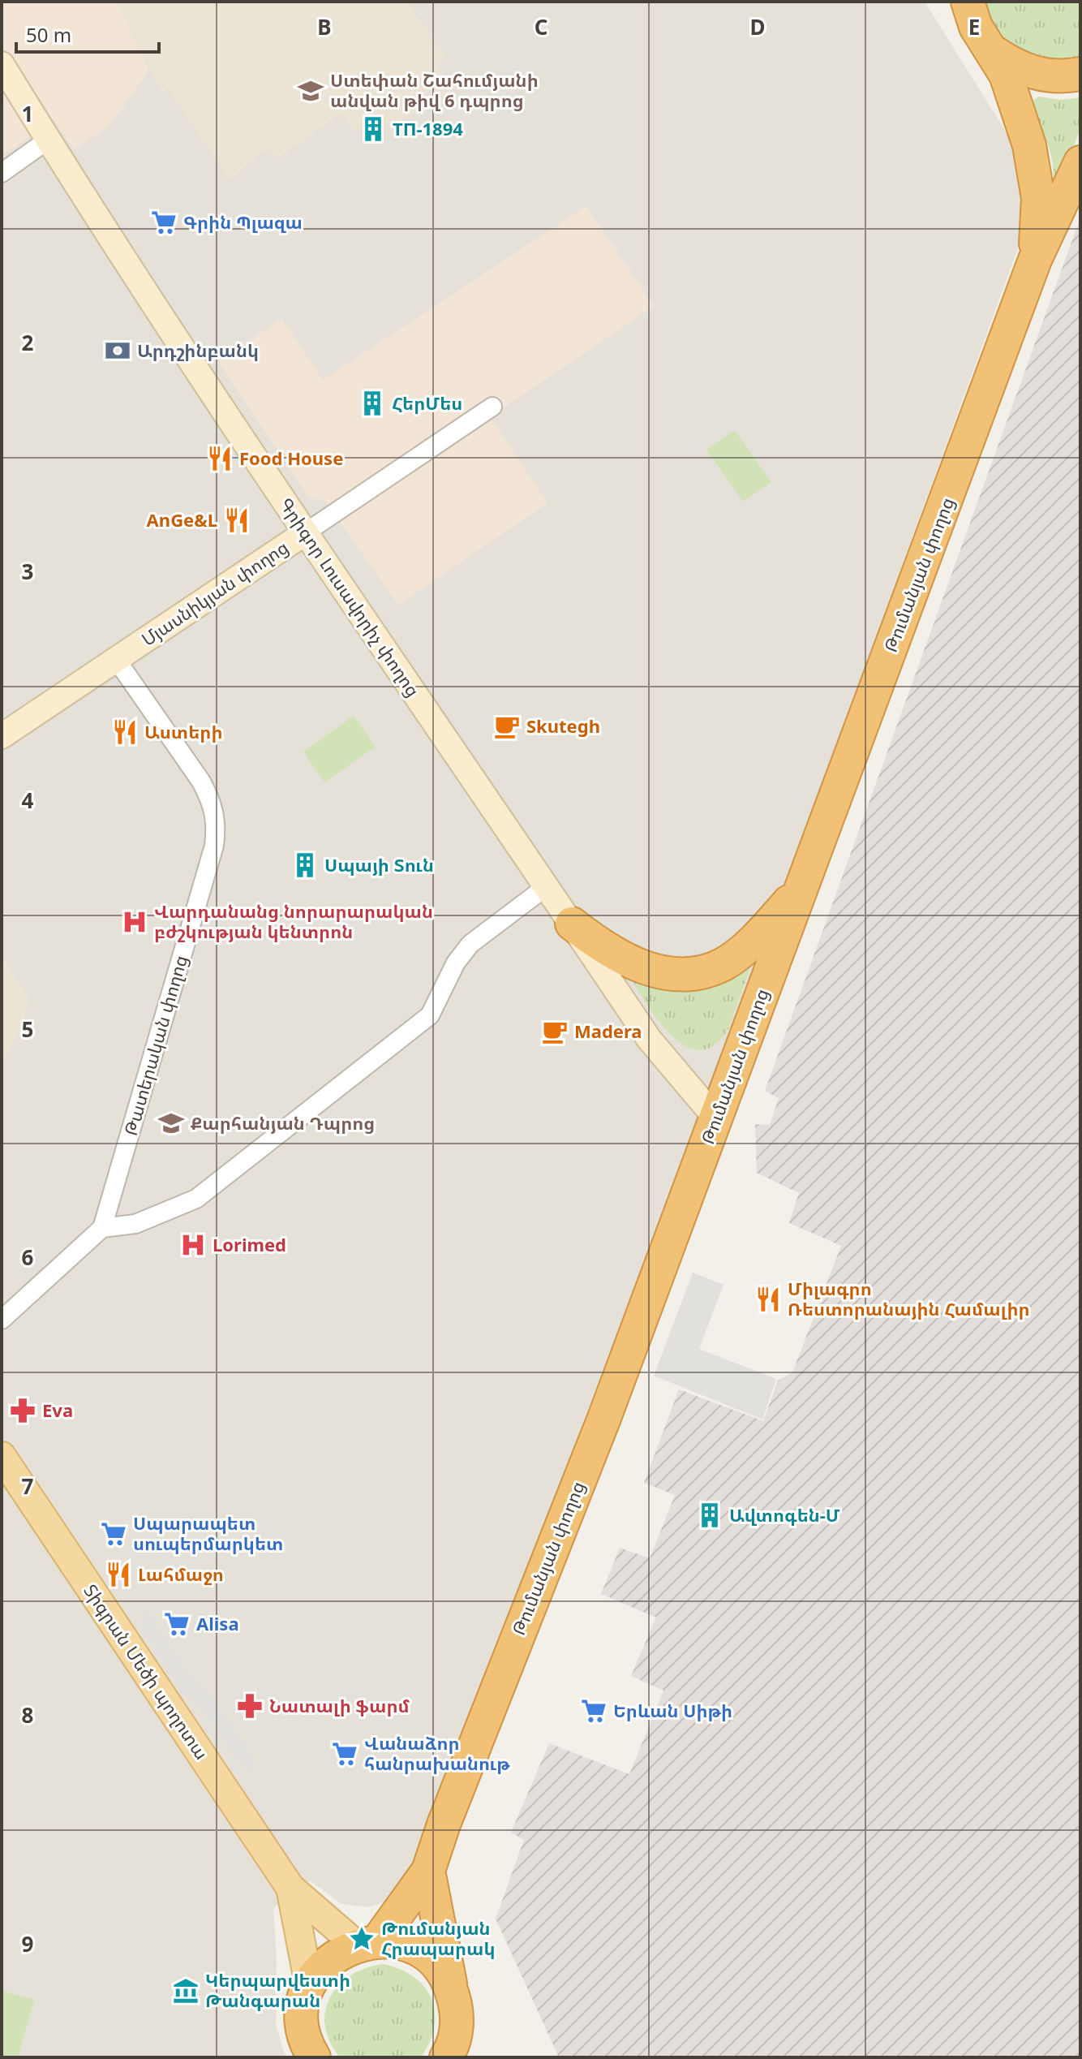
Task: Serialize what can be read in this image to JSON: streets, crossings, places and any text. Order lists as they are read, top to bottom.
{
  "streets": {
    "highway": ["Թումանյան փողոց"],
    "main road": ["Տիգրան Մեծի պողոտա"],
    "street": ["Մյասնիկյան փողոց", "Գրիգոր Լուսավորիչ փողոց", "Թատերական փողոց"]
  },
  "crossings": [
    ["Թումանյան փողոց", "Գրիգոր Լուսավորիչ փողոց"],
    ["Մյասնիկյան փողոց", "Գրիգոր Լուսավորիչ փողոց"],
    ["Մյասնիկյան փողոց", "Թատերական փողոց"]
  ],
  "places": {
    "school or university": ["Ստեփան Շահումյանի անվան թիվ 6 դպրոց", "Քարհանյան Դպրոց"],
    "building": [
      "ТП-1894",
      "ՀերՄես",
      "Սպայի Տուն",
      "Ավտոգեն-Մ"
    ],
    "supermarket": [
      "Գրին Պլազա",
      "Սպարապետ սուպերմարկետ",
      "Alisa",
      "Երևան Սիթի",
      "Վանաձոր հանրախանութ"
    ],
    "bank": ["Արդշինբանկ"],
    "restaurant": [
      "Food House",
      "AnGe&L",
      "Աստերի",
      "Միլագրո Ռեստորանային Համալիր",
      "Լահմաջո"
    ],
    "cafe": ["Skutegh", "Madera"],
    "hospital": ["Վարդանանց նորարարական բժշկության կենտրոն", "Lorimed"],
    "pharmacy": ["Eva", "Նատալի ֆարմ"],
    "place": ["Թումանյան Հրապարակ"],
    "museum": ["Կերպարվեստի Թանգարան"]
  },
  "scale_bar": "50 m",
  "grid": {
    "columns": [
      "B",
      "C",
      "D",
      "E"
    ],
    "rows": [
      "1",
      "2",
      "3",
      "4",
      "5",
      "6",
      "7",
      "8",
      "9"
    ]
  }
}
